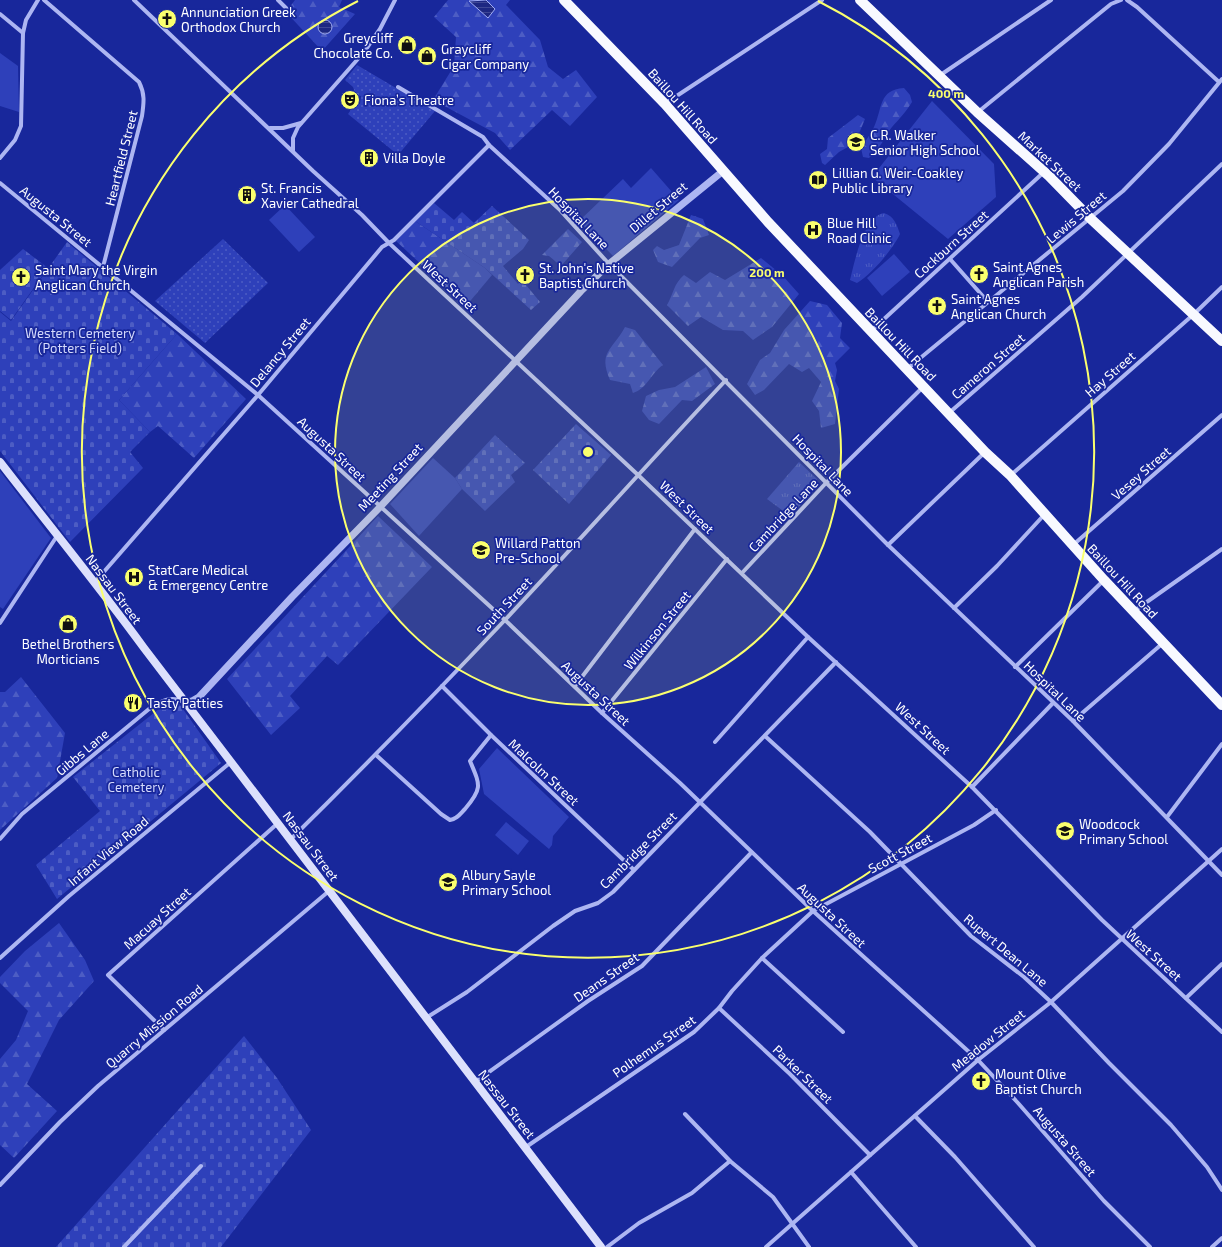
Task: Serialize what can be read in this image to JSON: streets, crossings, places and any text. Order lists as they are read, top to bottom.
{
  "streets": {
    "main road": ["Baillou Hill Road", "Market Street", "Nassau Street"],
    "street": [
      "Heartfield Street",
      "Dillet Street",
      "Augusta Street",
      "Lewis Street",
      "Hospital Lane",
      "Cockburn Street",
      "West Street",
      "Delancy Street",
      "Cameron Street",
      "Hay Street",
      "Vesey Street",
      "Meeting Street",
      "Cambridge Lane",
      "South Street",
      "Wilkinson Street",
      "Gibbs Lane",
      "Malcolm Street",
      "Cambridge Street",
      "Infant View Road",
      "Scott Street",
      "Macuay Street",
      "Rupert Dean Lane",
      "Deans Street",
      "Quarry Mission Road",
      "Meadow Street",
      "Polhemus Street",
      "Parker Street"
    ]
  },
  "crossings": [
    ["Baillou Hill Road", "Dillet Street"],
    ["Baillou Hill Road", "Lewis Street"],
    ["Baillou Hill Road", "Cockburn Street"],
    ["Baillou Hill Road", "Cameron Street"],
    ["Baillou Hill Road", "Hay Street"],
    ["Baillou Hill Road", "Vesey Street"],
    ["Baillou Hill Road", "Cambridge Lane"],
    ["Heartfield Street", "Augusta Street"],
    ["Market Street", "Lewis Street"],
    ["Market Street", "Cockburn Street"],
    ["Market Street", "Cameron Street"],
    ["Market Street", "Hay Street"],
    ["Dillet Street", "Hospital Lane"],
    ["Dillet Street", "Meeting Street"],
    ["Augusta Street", "Delancy Street"],
    ["Augusta Street", "Meeting Street"],
    ["Augusta Street", "South Street"],
    ["Augusta Street", "Wilkinson Street"],
    ["Augusta Street", "Cambridge Street"],
    ["Augusta Street", "Scott Street"],
    ["Augusta Street", "Deans Street"],
    ["Augusta Street", "Meadow Street"],
    ["Augusta Street", "Polhemus Street"],
    ["Hospital Lane", "Delancy Street"],
    ["Hospital Lane", "Meeting Street"],
    ["Hospital Lane", "Cambridge Lane"],
    ["Hospital Lane", "South Street"],
    ["Hospital Lane", "Meadow Street"],
    ["West Street", "Delancy Street"],
    ["West Street", "Meeting Street"],
    ["West Street", "Cambridge Lane"],
    ["West Street", "South Street"],
    ["West Street", "Wilkinson Street"],
    ["West Street", "Cambridge Street"],
    ["West Street", "Scott Street"],
    ["West Street", "Meadow Street"],
    ["Delancy Street", "Nassau Street"],
    ["Meeting Street", "Nassau Street"],
    ["Meeting Street", "Gibbs Lane"],
    ["Nassau Street", "South Street"],
    ["Nassau Street", "Gibbs Lane"],
    ["Nassau Street", "Cambridge Street"],
    ["Nassau Street", "Infant View Road"],
    ["Nassau Street", "Macuay Street"],
    ["Nassau Street", "Deans Street"],
    ["Nassau Street", "Quarry Mission Road"],
    ["Nassau Street", "Polhemus Street"],
    ["South Street", "Malcolm Street"],
    ["Malcolm Street", "Cambridge Street"],
    ["Cambridge Street", "Rupert Dean Lane"],
    ["Scott Street", "Rupert Dean Lane"],
    ["Scott Street", "Polhemus Street"],
    ["Macuay Street", "Quarry Mission Road"],
    ["Rupert Dean Lane", "Meadow Street"],
    ["Meadow Street", "Parker Street"],
    ["Polhemus Street", "Parker Street"]
  ],
  "parks": ["Western Cemetery (Potters Field)", "Catholic Cemetery"],
  "places": {
    "church": [
      "Annunciation Greek Orthodox Church",
      "Saint Agnes Anglican Parish",
      "St. John's Native Baptist Church",
      "Saint Mary the Virgin Anglican Church",
      "Saint Agnes Anglican Church",
      "Mount Olive Baptist Church"
    ],
    "shop": ["Greycliff Chocolate Co.", "Graycliff Cigar Company", "Bethel Brothers Morticians"],
    "theatre": ["Fiona’s Theatre"],
    "school or university": [
      "C.R. Walker Senior High School",
      "Willard Patton Pre-School",
      "Woodcock Primary School",
      "Albury Sayle Primary School"
    ],
    "building": ["Villa Doyle", "St. Francis Xavier Cathedral"],
    "library": ["Lillian G. Weir-Coakley Public Library"],
    "hospital": ["Blue Hill Road Clinic", "StatCare Medical & Emergency Centre"],
    "restaurant": ["Tasty Patties"]
  },
  "rings": ["400 m", "200 m"]
}
